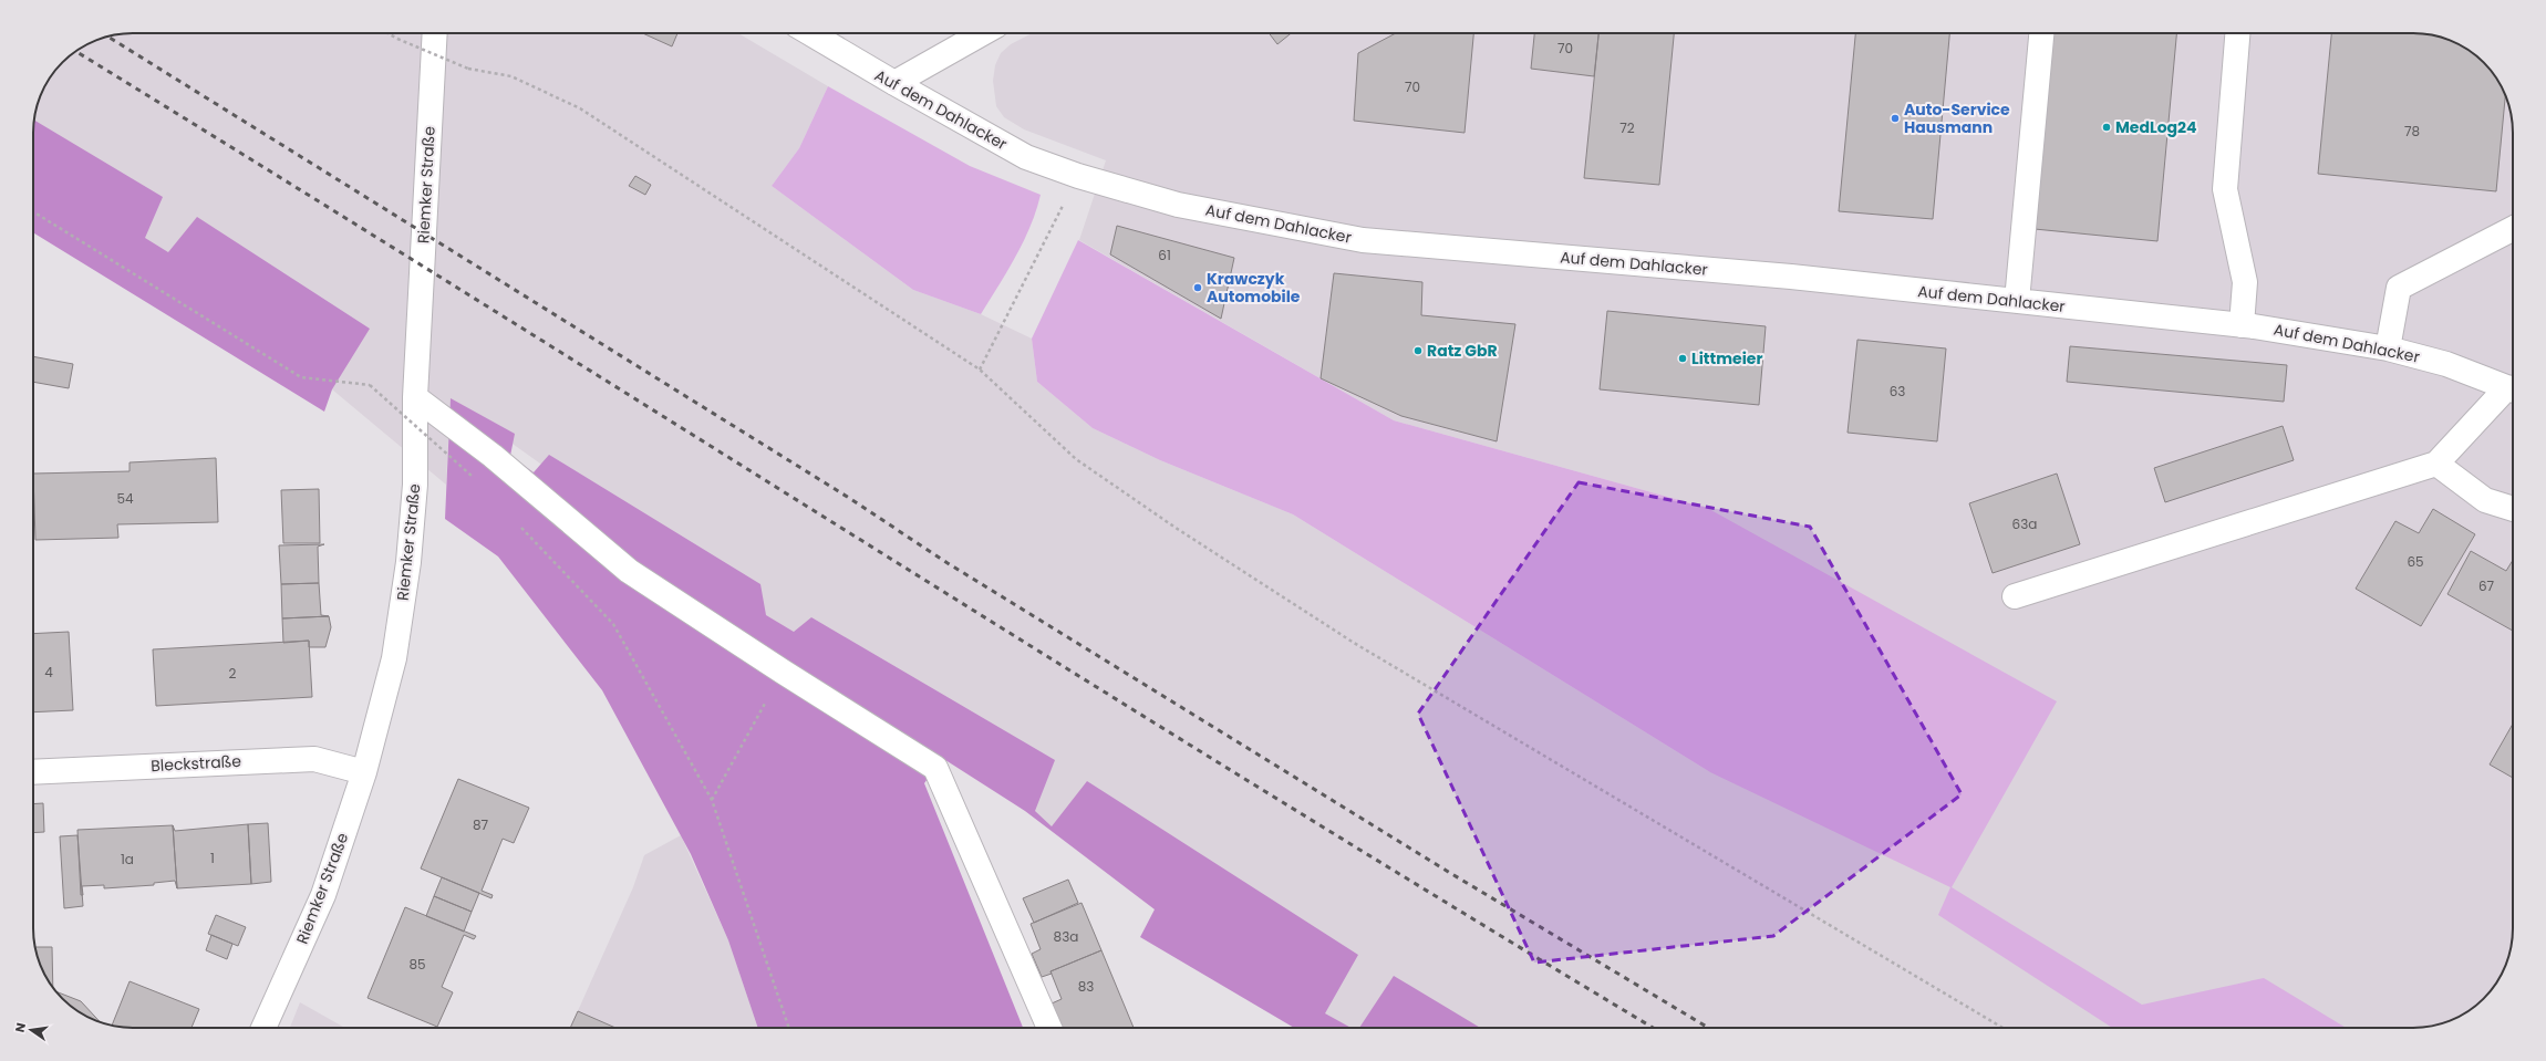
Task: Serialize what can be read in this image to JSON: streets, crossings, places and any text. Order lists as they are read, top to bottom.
{
  "streets": {
    "street": ["Auf dem Dahlacker", "Riemker Straße", "Bleckstraße"]
  },
  "crossings": [
    ["Riemker Straße", "Bleckstraße"]
  ],
  "places": [
    "Auto-Service Hausmann",
    "MedLog24",
    "Krawczyk Automobile",
    "Ratz GbR",
    "Littmeier"
  ],
  "house_numbers": [
    "70",
    "70",
    "72",
    "78",
    "61",
    "63",
    "54",
    "63a",
    "65",
    "67",
    "4",
    "2",
    "87",
    "1",
    "1a",
    "83a",
    "85",
    "83"
  ],
  "north": "left"
}
